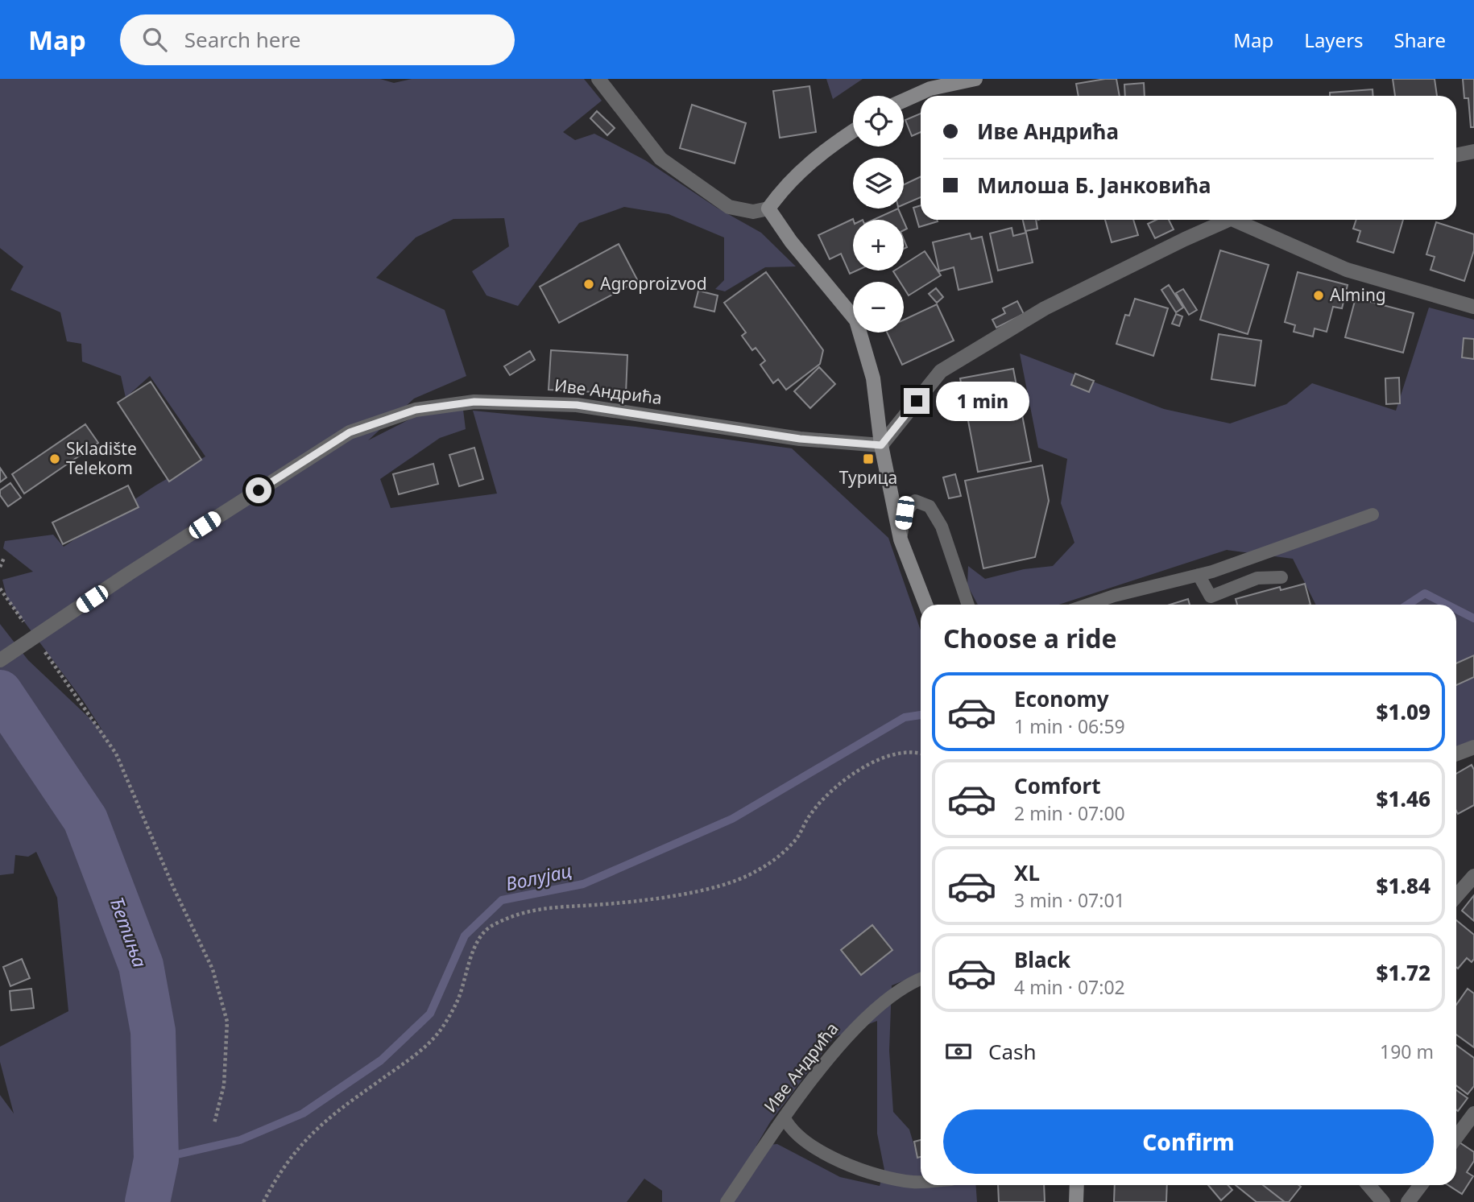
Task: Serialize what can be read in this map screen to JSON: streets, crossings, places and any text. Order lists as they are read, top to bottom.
{
  "streets": {
    "street": ["Иве Андрића"]
  },
  "water": ["Волујац", "Ђетиња"],
  "places": {
    "other": ["Agroproizvod", "Alming", "Skladište Telekom"],
    "transit": ["Турица"]
  },
  "page": {
    "header": "Map",
    "search": "Search here",
    "nav": ["Map", "Layers", "Share"],
    "map_buttons": ["+", "−"],
    "banner": ["Иве Андрића", "Милоша Б. Јанковића"],
    "bubble": "1 min",
    "heading": "Choose a ride",
    "list": [
      {
        "name": "Economy",
        "note": "1 min · 06:59",
        "value": "$1.09"
      },
      {
        "name": "Comfort",
        "note": "2 min · 07:00",
        "value": "$1.46"
      },
      {
        "name": "XL",
        "note": "3 min · 07:01",
        "value": "$1.84"
      },
      {
        "name": "Black",
        "note": "4 min · 07:02",
        "value": "$1.72"
      }
    ],
    "pay": ["Cash", "190 m"],
    "buttons": "Confirm"
  }
}
